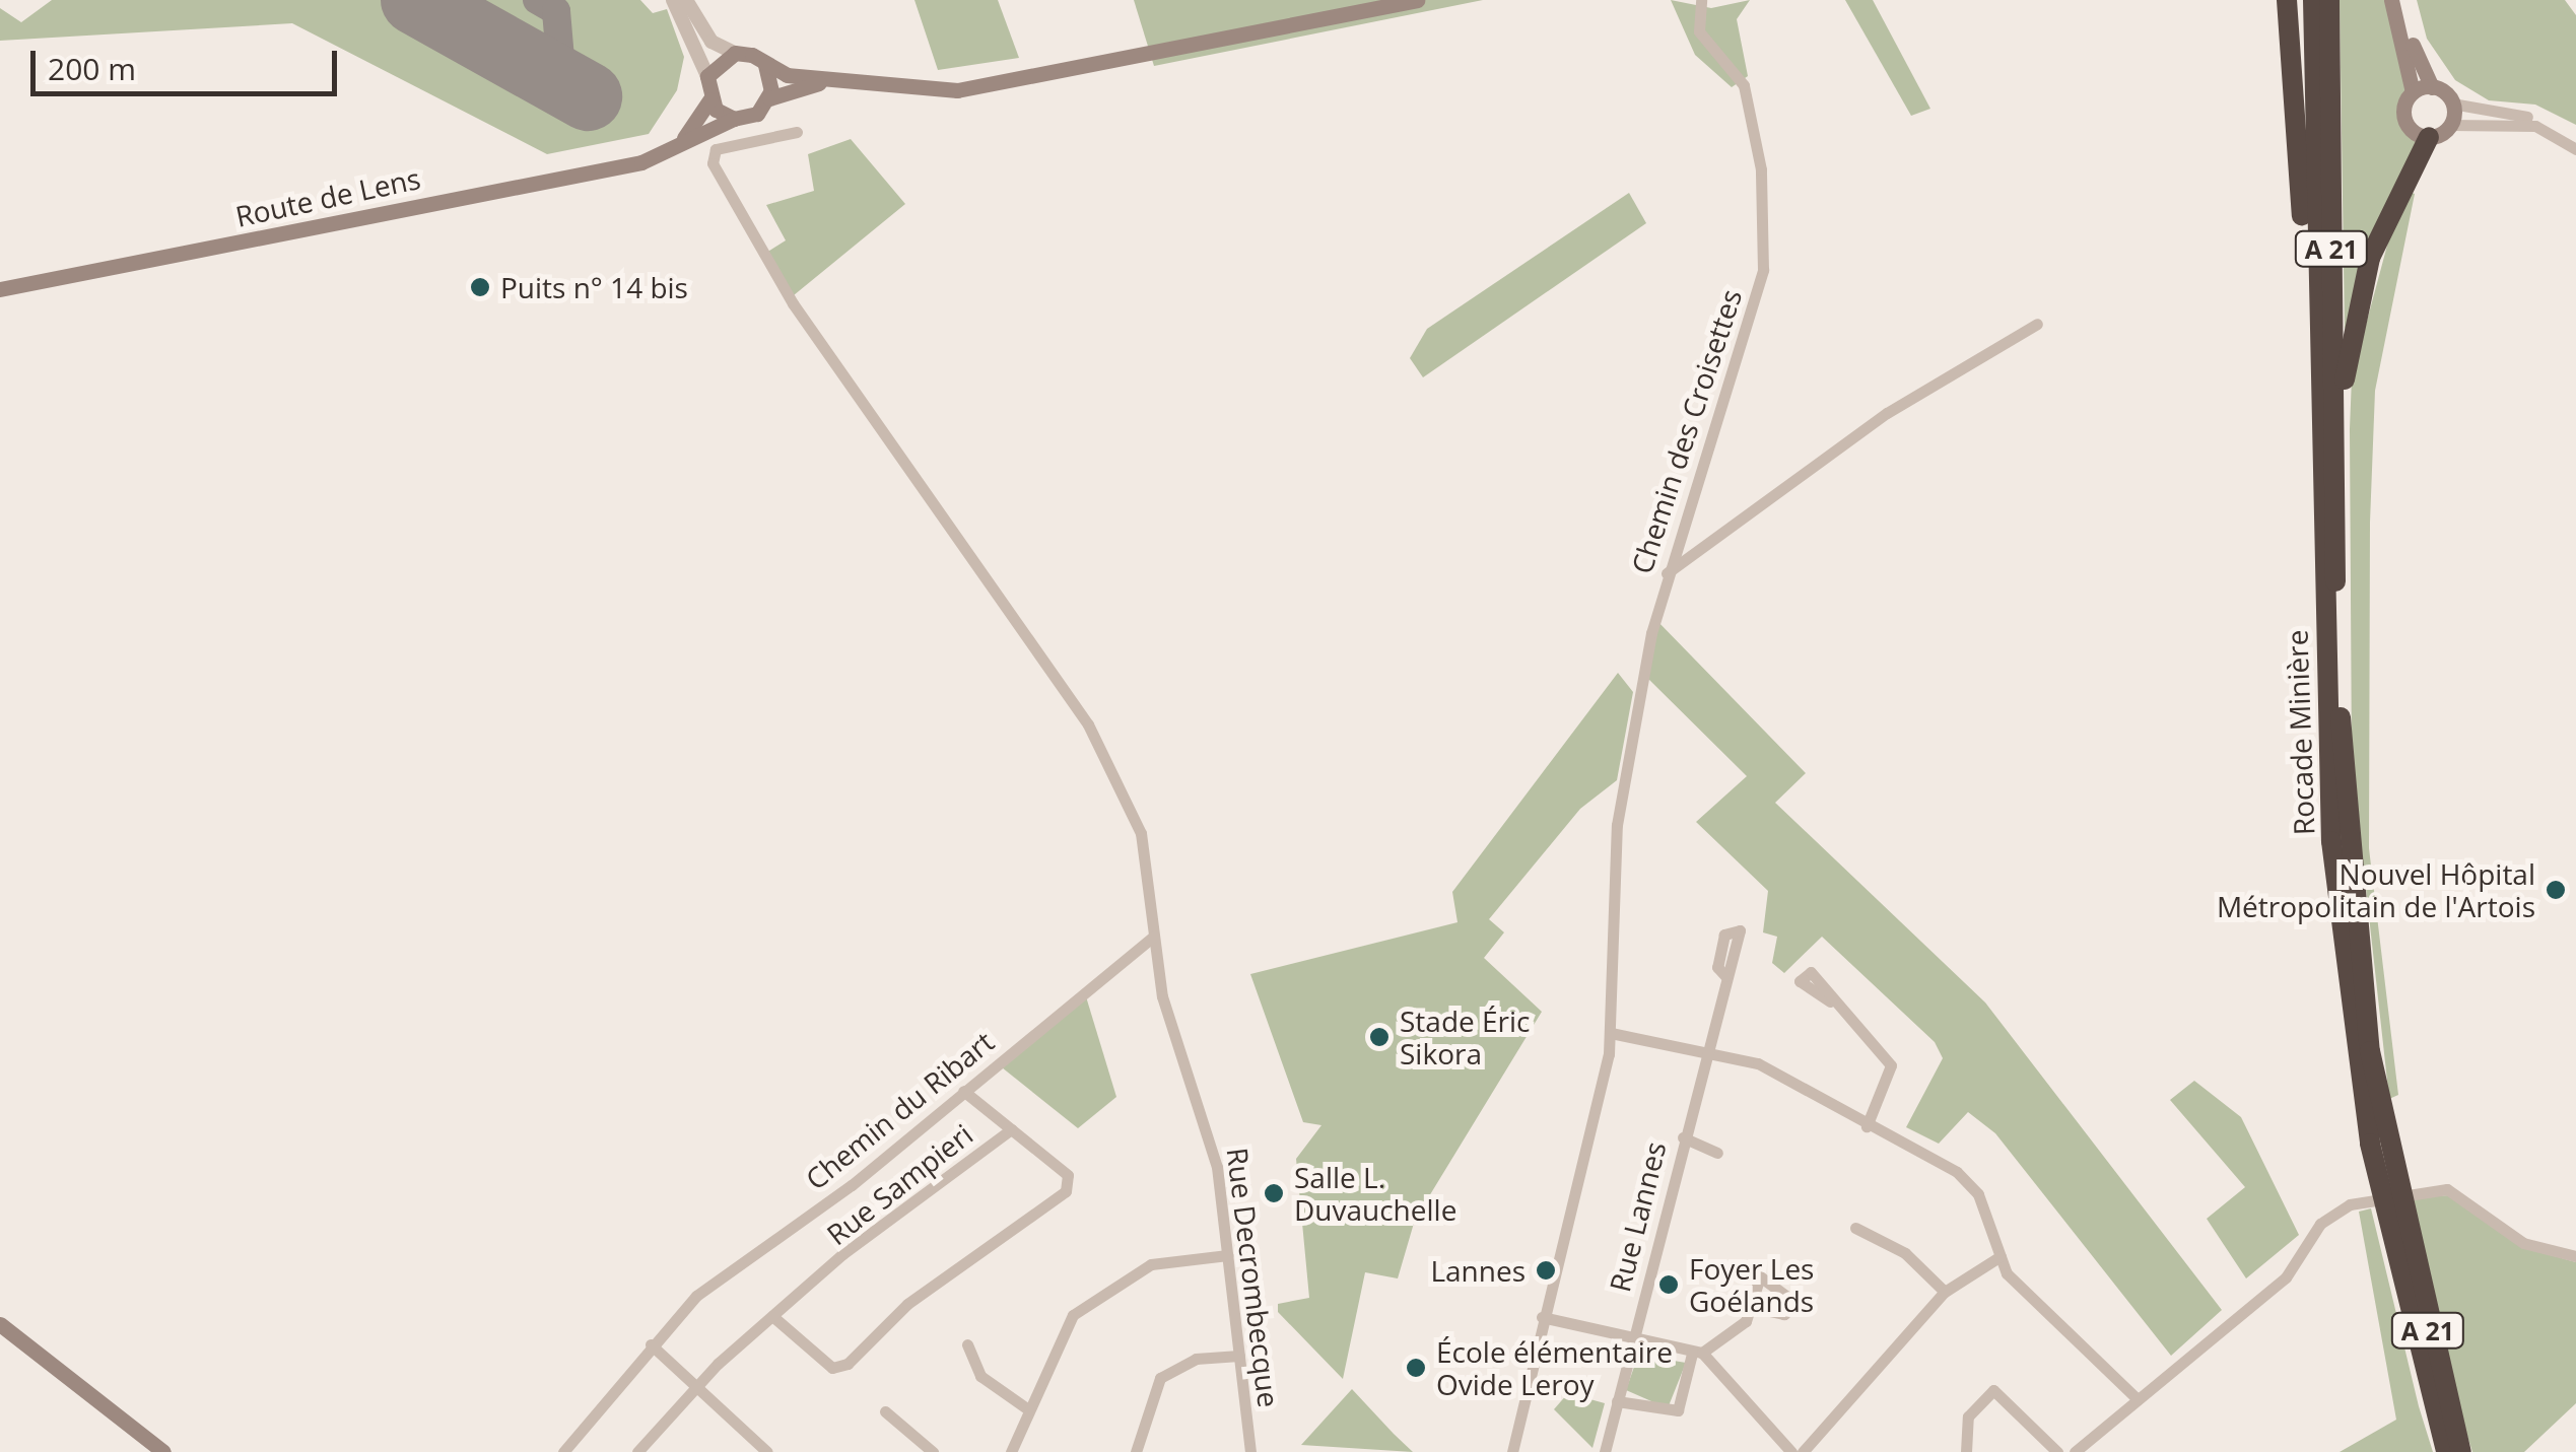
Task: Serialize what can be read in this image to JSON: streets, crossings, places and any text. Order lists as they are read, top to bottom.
{
  "streets": {
    "highway": ["A 21", "Rocade Minière"],
    "main road": ["Route de Lens"],
    "street": [
      "Chemin des Croisettes",
      "Chemin du Ribart",
      "Rue Sampieri",
      "Rue Lannes",
      "Rue Decrombecque"
    ]
  },
  "crossings": [
    ["Chemin du Ribart", "Rue Sampieri"],
    ["Chemin du Ribart", "Rue Decrombecque"]
  ],
  "places": [
    "Puits n° 14 bis",
    "Nouvel Hôpital Métropolitain de l'Artois",
    "Stade Éric Sikora",
    "Salle L. Duvauchelle",
    "Lannes",
    "Foyer Les Goélands",
    "École élémentaire Ovide Leroy"
  ],
  "scale_bar": "200 m"
}
